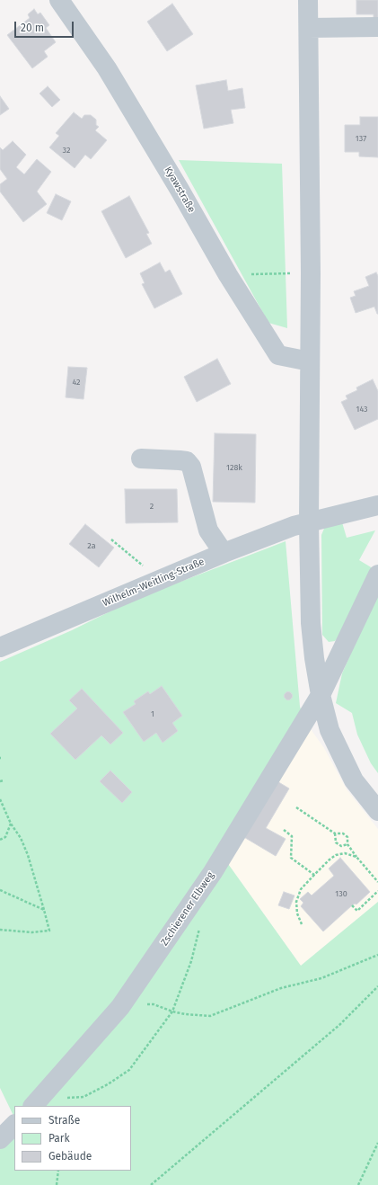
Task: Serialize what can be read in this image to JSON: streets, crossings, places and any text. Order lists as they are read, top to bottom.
{
  "streets": {
    "street": ["Kyawstraße", "Wilhelm-Weitling-Straße", "Zschierener Elbweg"]
  },
  "house_numbers": [
    "137",
    "32",
    "42",
    "143",
    "128k",
    "2",
    "2a",
    "1",
    "130"
  ],
  "legend": ["Straße", "Park", "Gebäude"],
  "scale_bar": "20 m"
}
